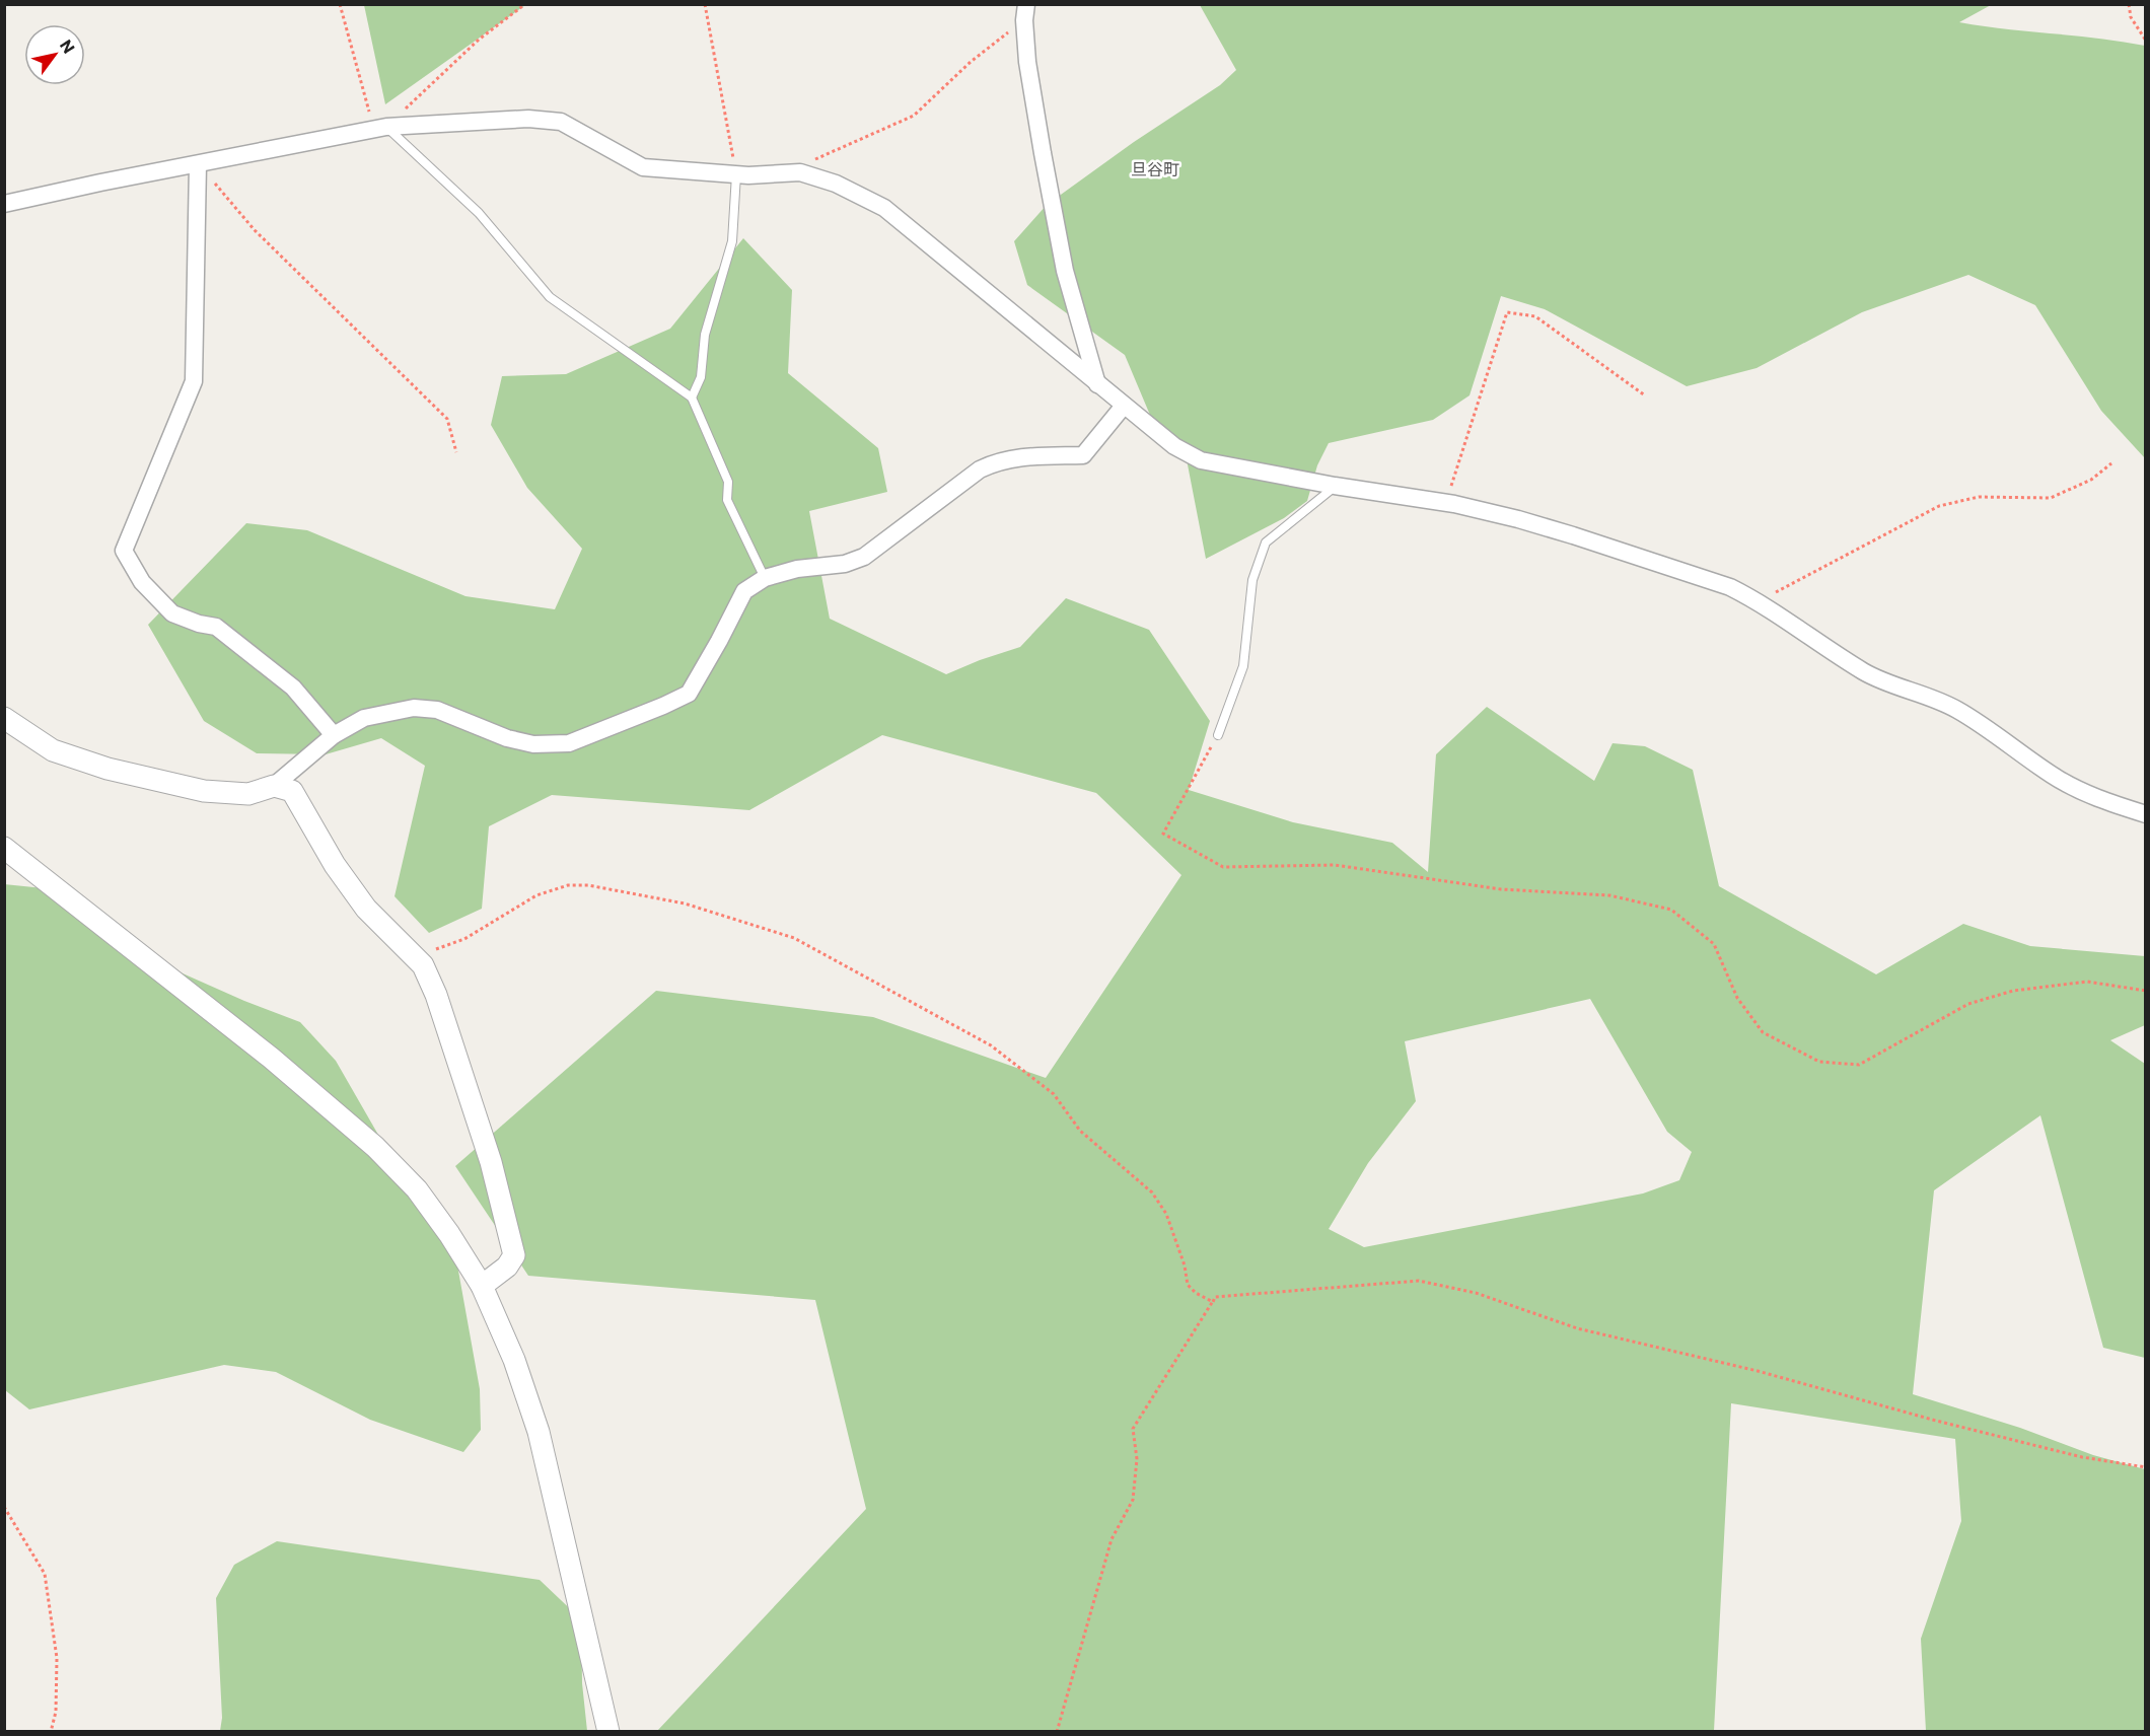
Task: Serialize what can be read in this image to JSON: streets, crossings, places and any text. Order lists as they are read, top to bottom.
{
  "districts": ["旦谷町"],
  "north": "top right"
}
